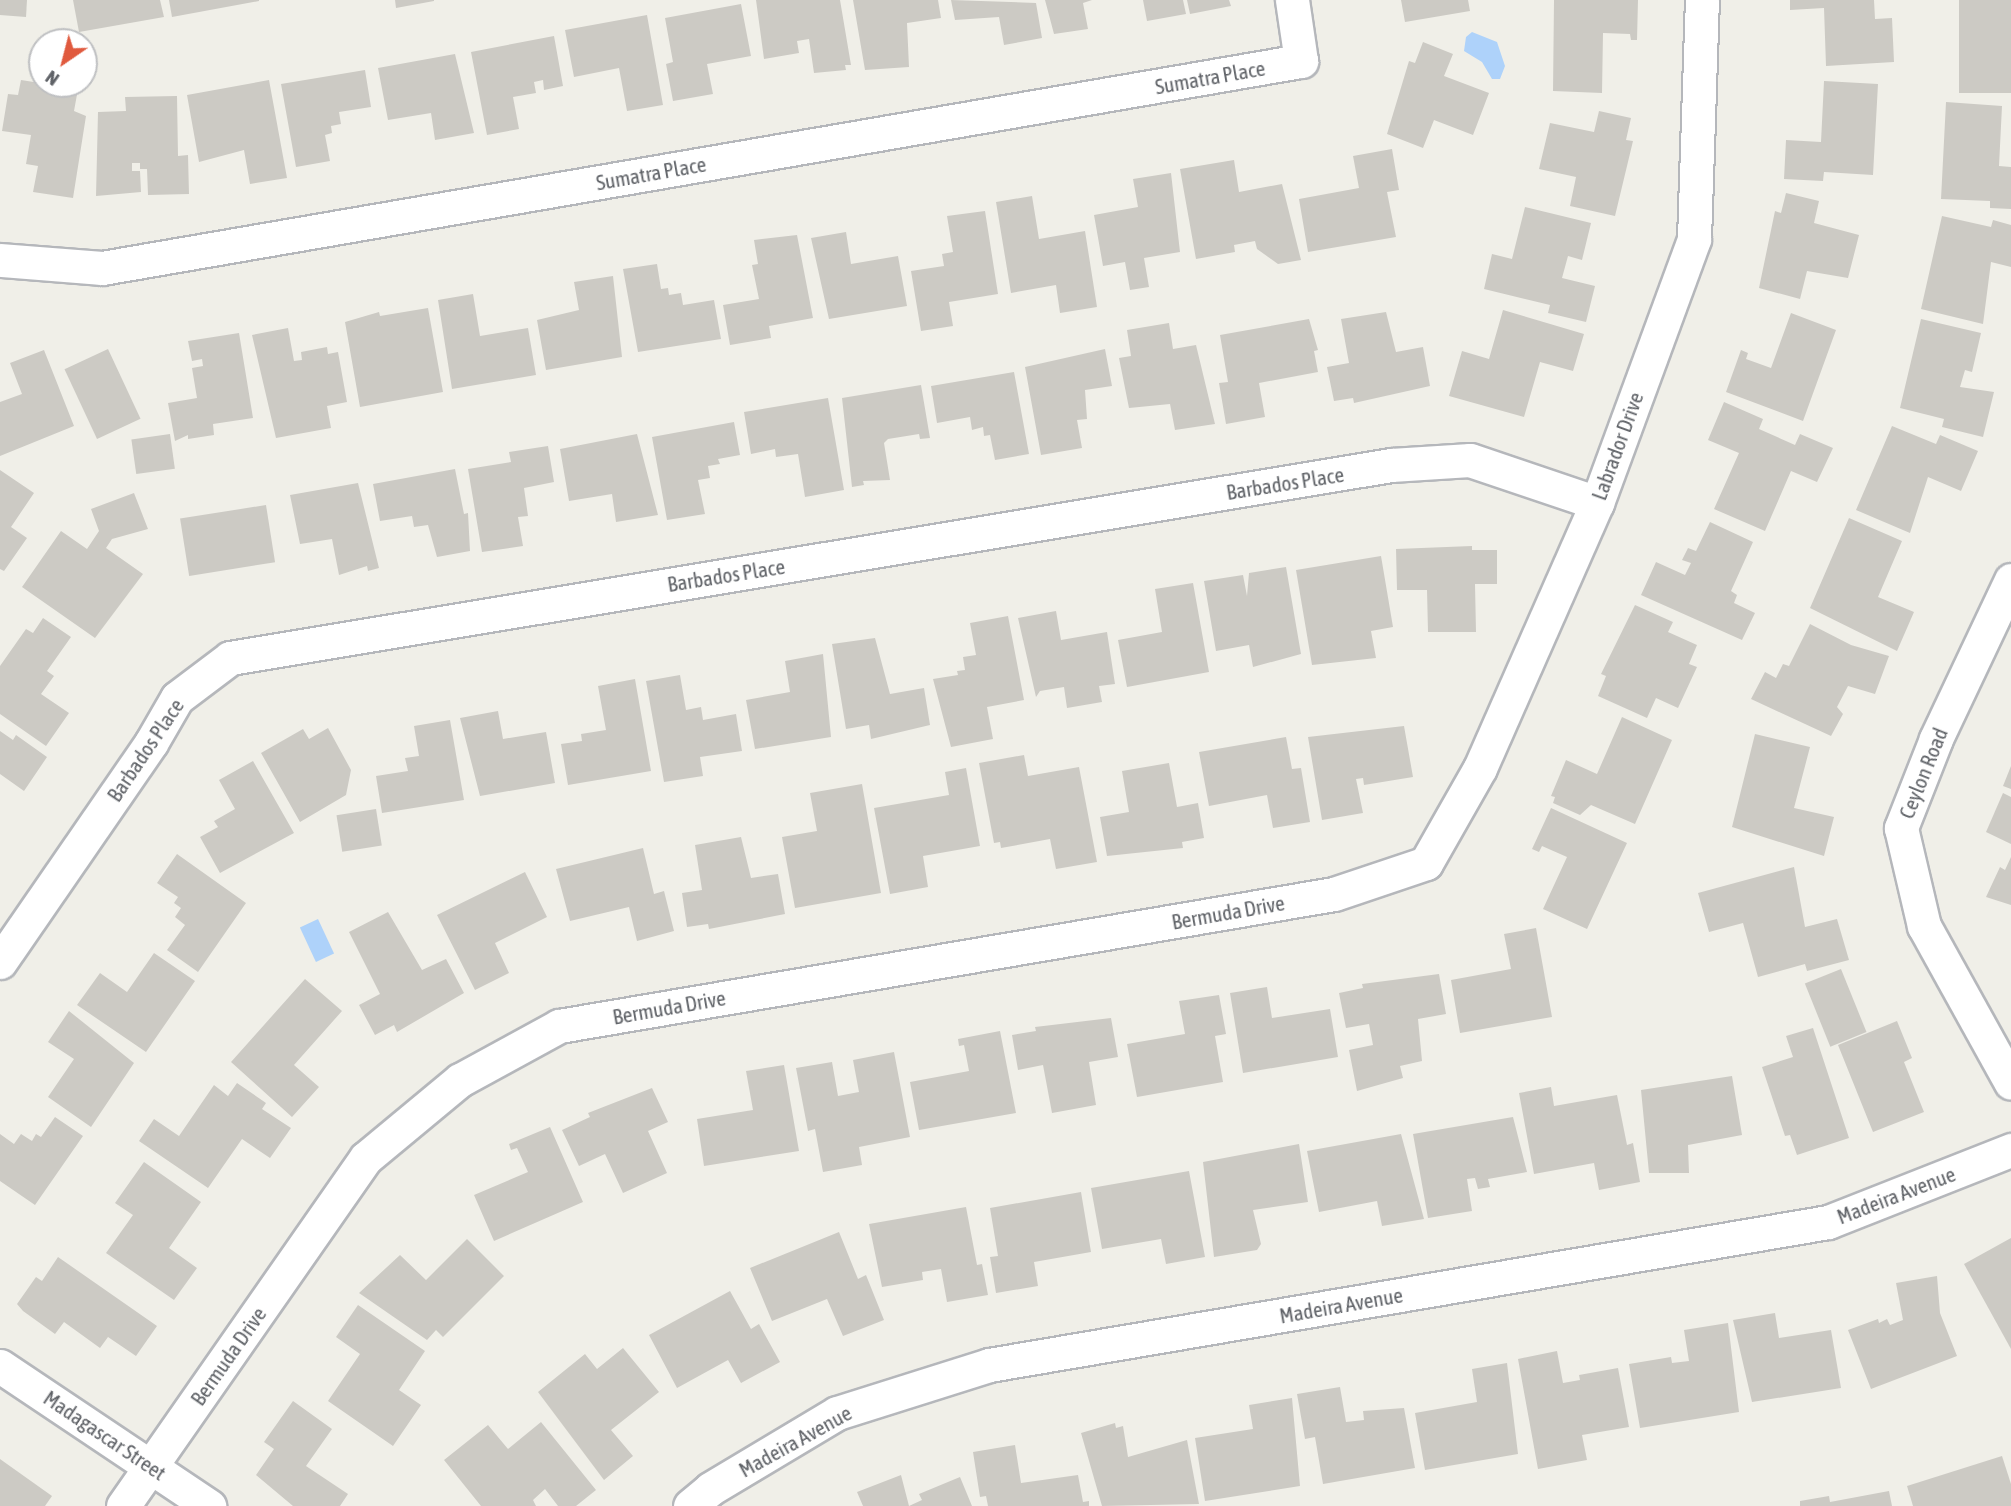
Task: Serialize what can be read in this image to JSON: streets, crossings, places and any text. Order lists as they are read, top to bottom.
{
  "streets": {
    "street": [
      "Sumatra Place",
      "Labrador Drive",
      "Barbados Place",
      "Ceylon Road",
      "Bermuda Drive",
      "Madeira Avenue",
      "Madagascar Street"
    ]
  },
  "crossings": [
    ["Labrador Drive", "Barbados Place"],
    ["Labrador Drive", "Bermuda Drive"],
    ["Bermuda Drive", "Madagascar Street"]
  ],
  "north": "bottom left"
}
